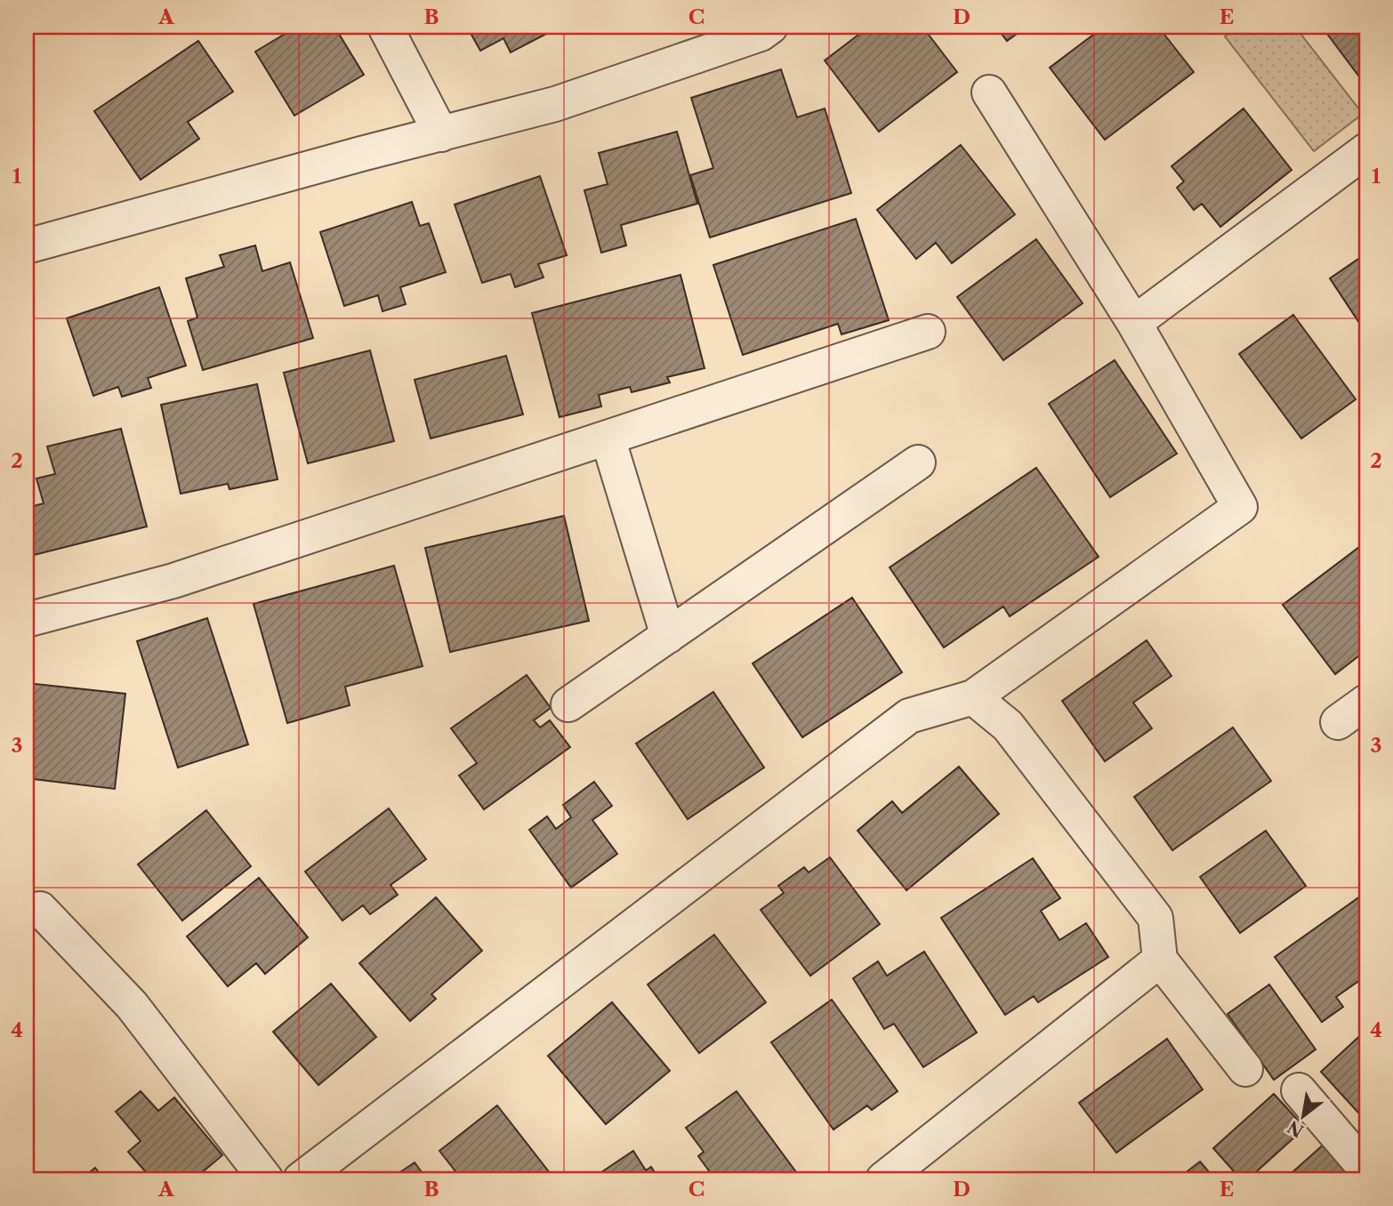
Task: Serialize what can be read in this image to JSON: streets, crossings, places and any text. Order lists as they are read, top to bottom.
{
  "north": "bottom left",
  "grid": {
    "columns": [
      "A",
      "B",
      "C",
      "D",
      "E"
    ],
    "rows": [
      "1",
      "2",
      "3",
      "4"
    ]
  }
}
